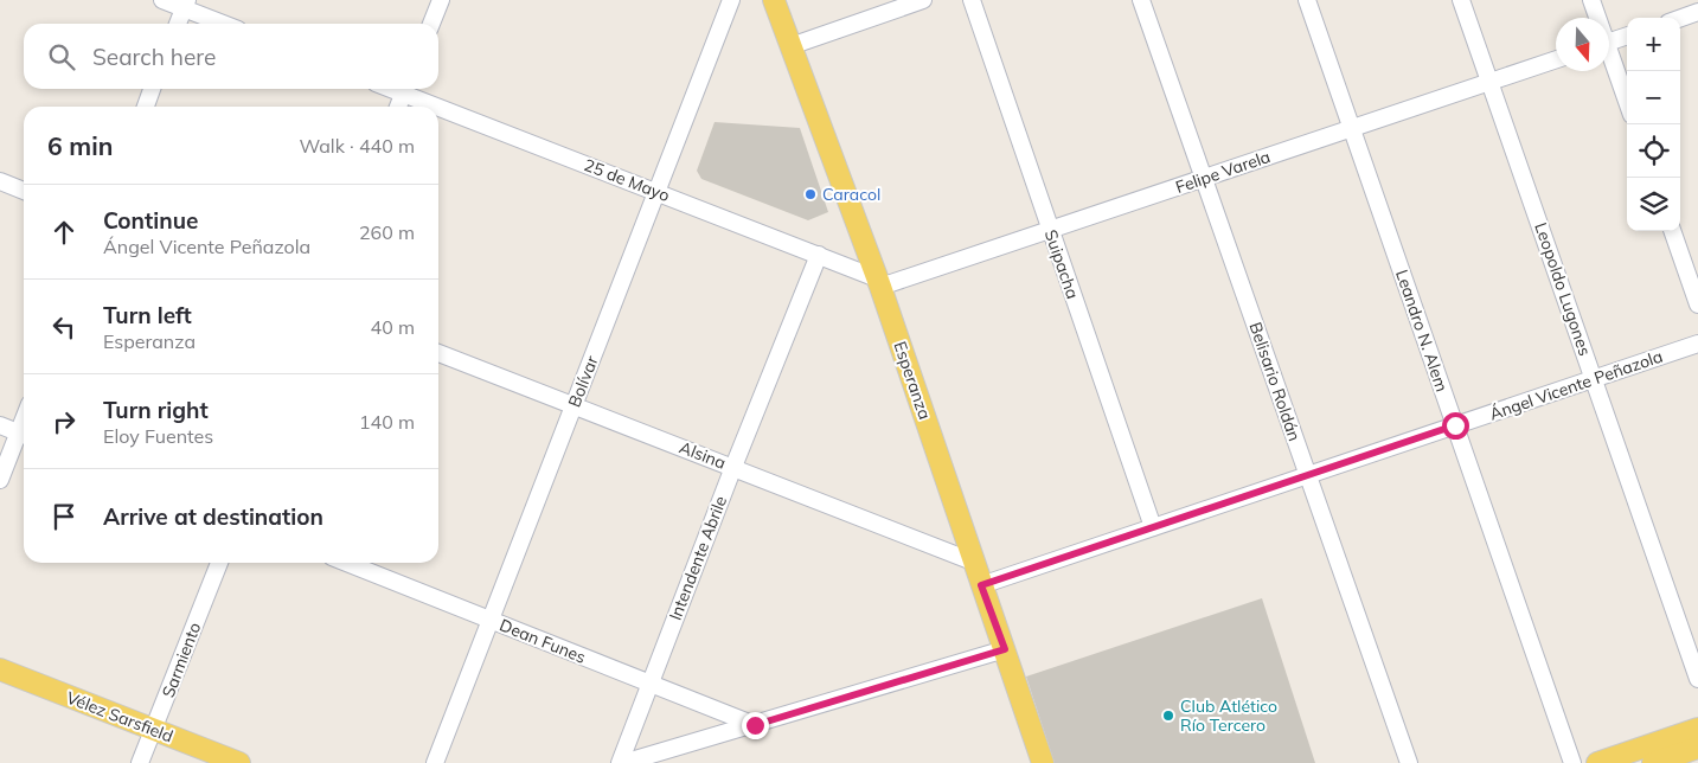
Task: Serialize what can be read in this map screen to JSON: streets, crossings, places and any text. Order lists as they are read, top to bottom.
{
  "streets": {
    "main road": ["Esperanza", "Vélez Sarsfield"],
    "street": [
      "Felipe Varela",
      "25 de Mayo",
      "Suipacha",
      "Leopoldo Lugones",
      "Leandro N. Alem",
      "Bolívar",
      "Belisario Roldán",
      "Ángel Vicente Peñazola",
      "Alsina",
      "Intendente Abrile",
      "Dean Funes",
      "Sarmiento"
    ]
  },
  "crossings": [
    ["Felipe Varela", "25 de Mayo"],
    ["Felipe Varela", "Suipacha"],
    ["Felipe Varela", "Leopoldo Lugones"],
    ["Felipe Varela", "Leandro N. Alem"],
    ["Felipe Varela", "Esperanza"],
    ["Felipe Varela", "Belisario Roldán"],
    ["25 de Mayo", "Esperanza"],
    ["25 de Mayo", "Bolívar"],
    ["25 de Mayo", "Intendente Abrile"],
    ["Suipacha", "Ángel Vicente Peñazola"],
    ["Leopoldo Lugones", "Ángel Vicente Peñazola"],
    ["Leandro N. Alem", "Ángel Vicente Peñazola"],
    ["Esperanza", "Ángel Vicente Peñazola"],
    ["Esperanza", "Alsina"],
    ["Bolívar", "Alsina"],
    ["Bolívar", "Dean Funes"],
    ["Belisario Roldán", "Ángel Vicente Peñazola"],
    ["Alsina", "Intendente Abrile"],
    ["Intendente Abrile", "Dean Funes"],
    ["Sarmiento", "Vélez Sarsfield"]
  ],
  "places": ["Caracol", "Club Atlético Río Tercero"],
  "north": "bottom",
  "page": {
    "map_buttons": ["+", "−"],
    "search": "Search here",
    "heading": ["6 min", "Walk · 440 m"],
    "list": [
      ["Continue", "Ángel Vicente Peñazola", "260 m"],
      ["Turn left", "Esperanza", "40 m"],
      ["Turn right", "Eloy Fuentes", "140 m"],
      "Arrive at destination"
    ]
  }
}
